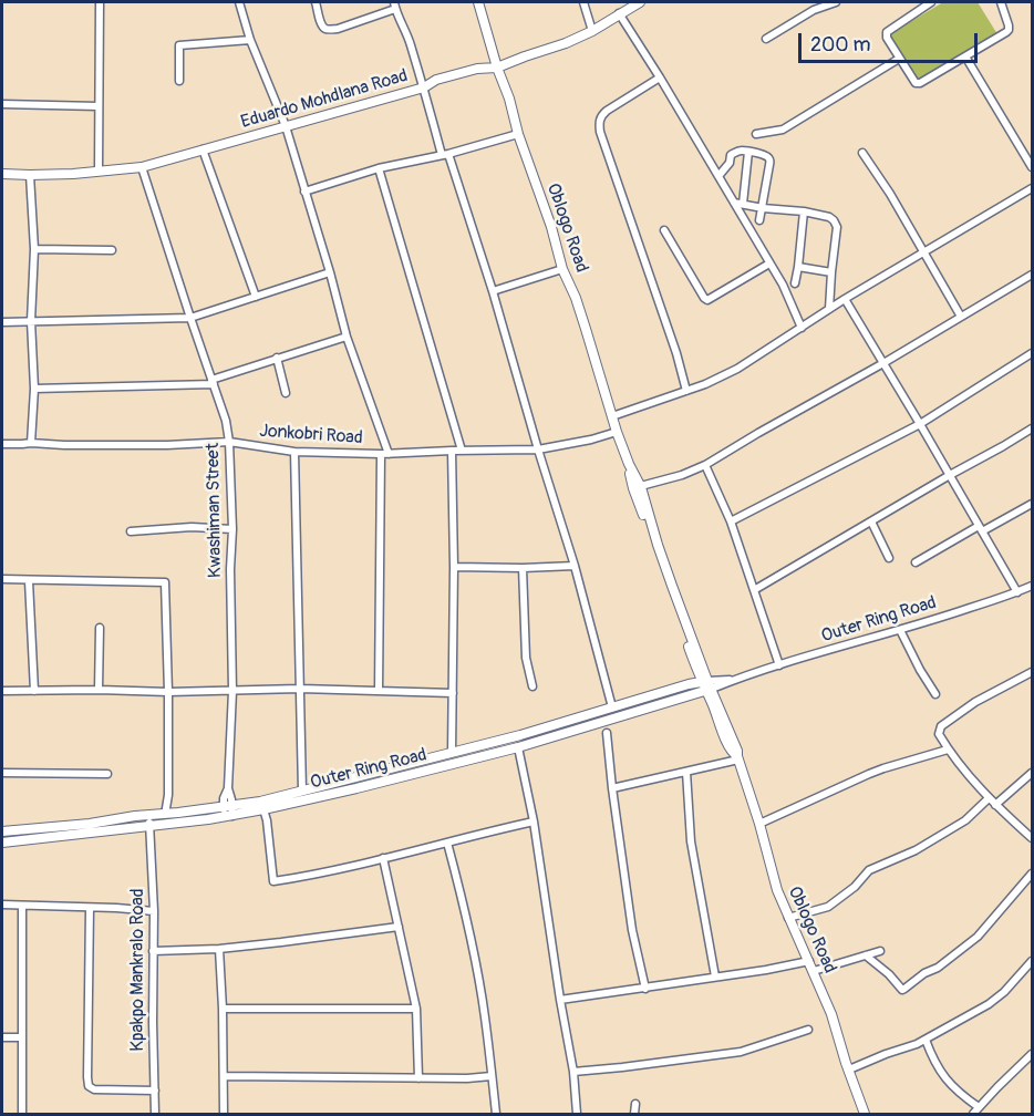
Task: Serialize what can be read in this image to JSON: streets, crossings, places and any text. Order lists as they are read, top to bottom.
{
  "streets": {
    "main road": ["Eduardo Mohdlana Road", "Oblogo Road", "Outer Ring Road"],
    "street": ["Jonkobri Road", "Kwashiman Street", "Kpakpo Mankralo Road"]
  },
  "crossings": [
    ["Eduardo Mohdlana Road", "Oblogo Road"],
    ["Eduardo Mohdlana Road", "Kwashiman Street"],
    ["Oblogo Road", "Jonkobri Road"],
    ["Oblogo Road", "Outer Ring Road"],
    ["Jonkobri Road", "Kwashiman Street"],
    ["Kwashiman Street", "Outer Ring Road"],
    ["Outer Ring Road", "Kpakpo Mankralo Road"]
  ],
  "scale_bar": "200 m"
}
